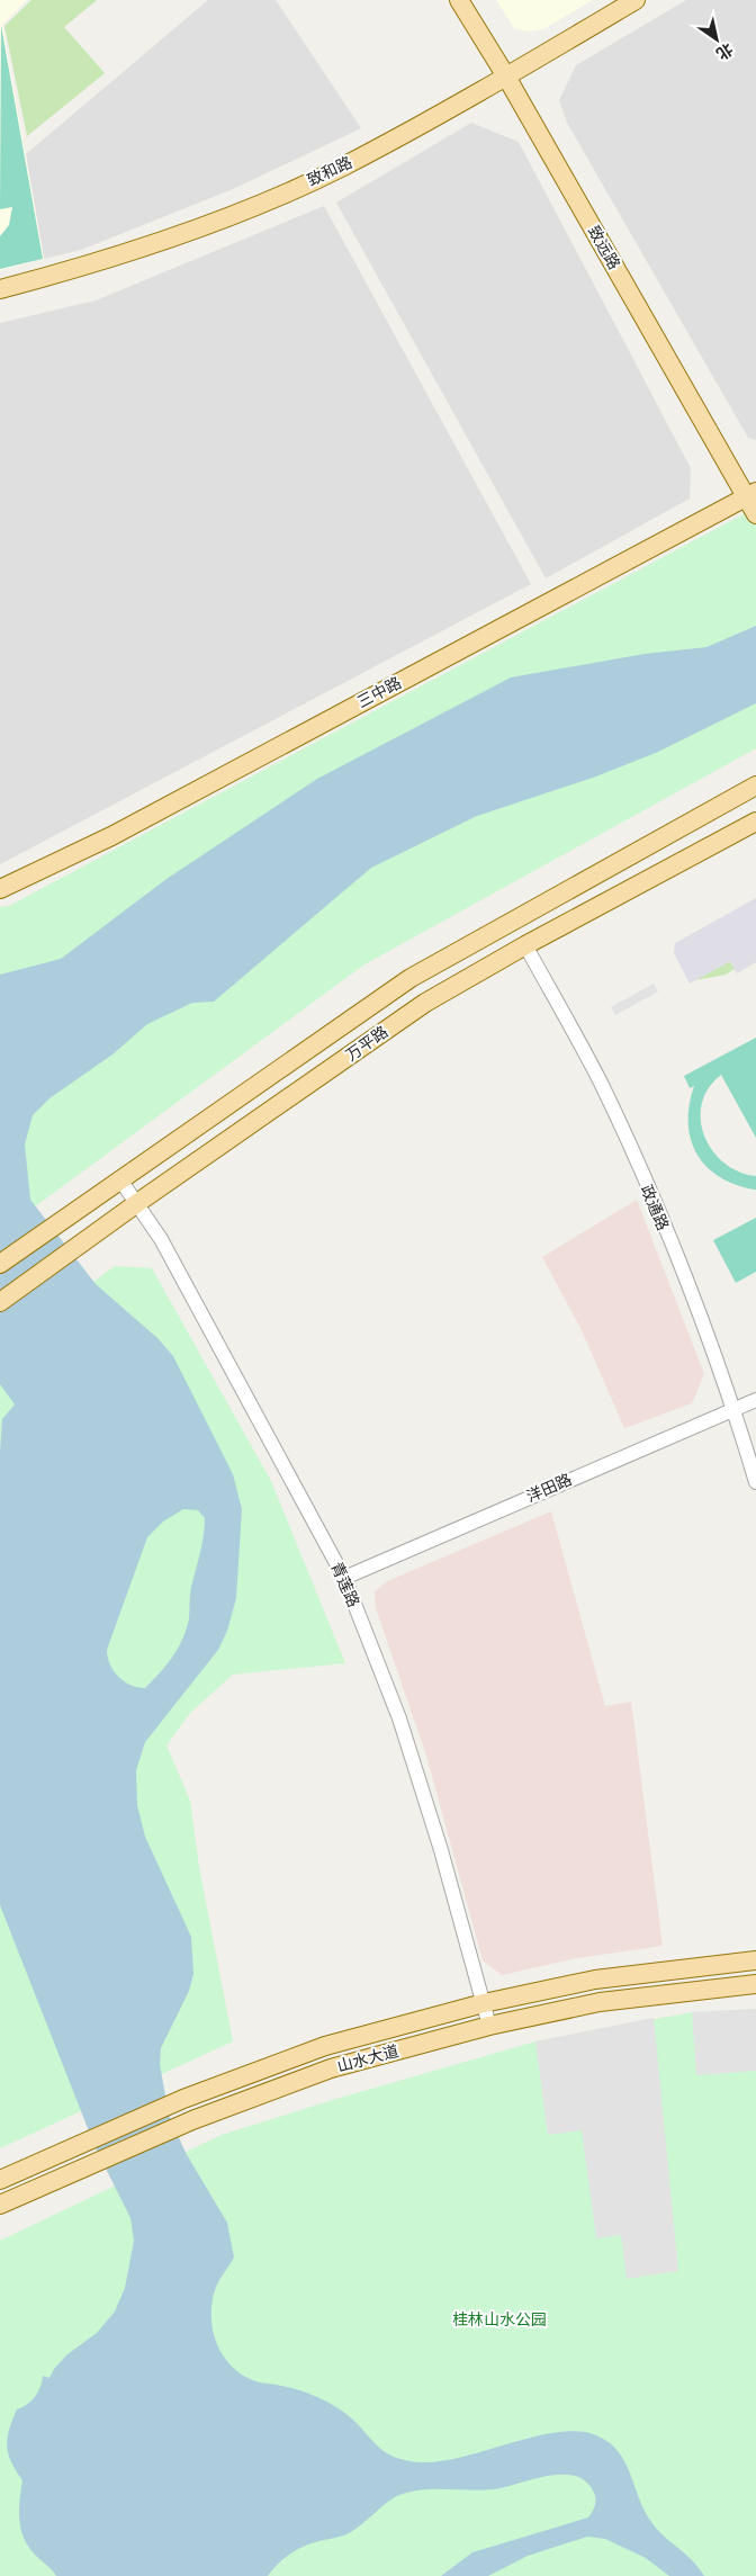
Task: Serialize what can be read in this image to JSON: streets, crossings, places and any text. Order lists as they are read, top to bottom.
{
  "streets": {
    "main road": [
      "致和路",
      "致远路",
      "三中路",
      "万平路",
      "山水大道"
    ],
    "street": ["政通路", "洋田路", "青莲路"]
  },
  "crossings": [
    ["致和路", "致远路"],
    ["致远路", "三中路"],
    ["万平路", "政通路"],
    ["万平路", "青莲路"],
    ["政通路", "洋田路"],
    ["洋田路", "青莲路"],
    ["青莲路", "山水大道"]
  ],
  "parks": ["桂林山水公园"],
  "north": "bottom right"
}
